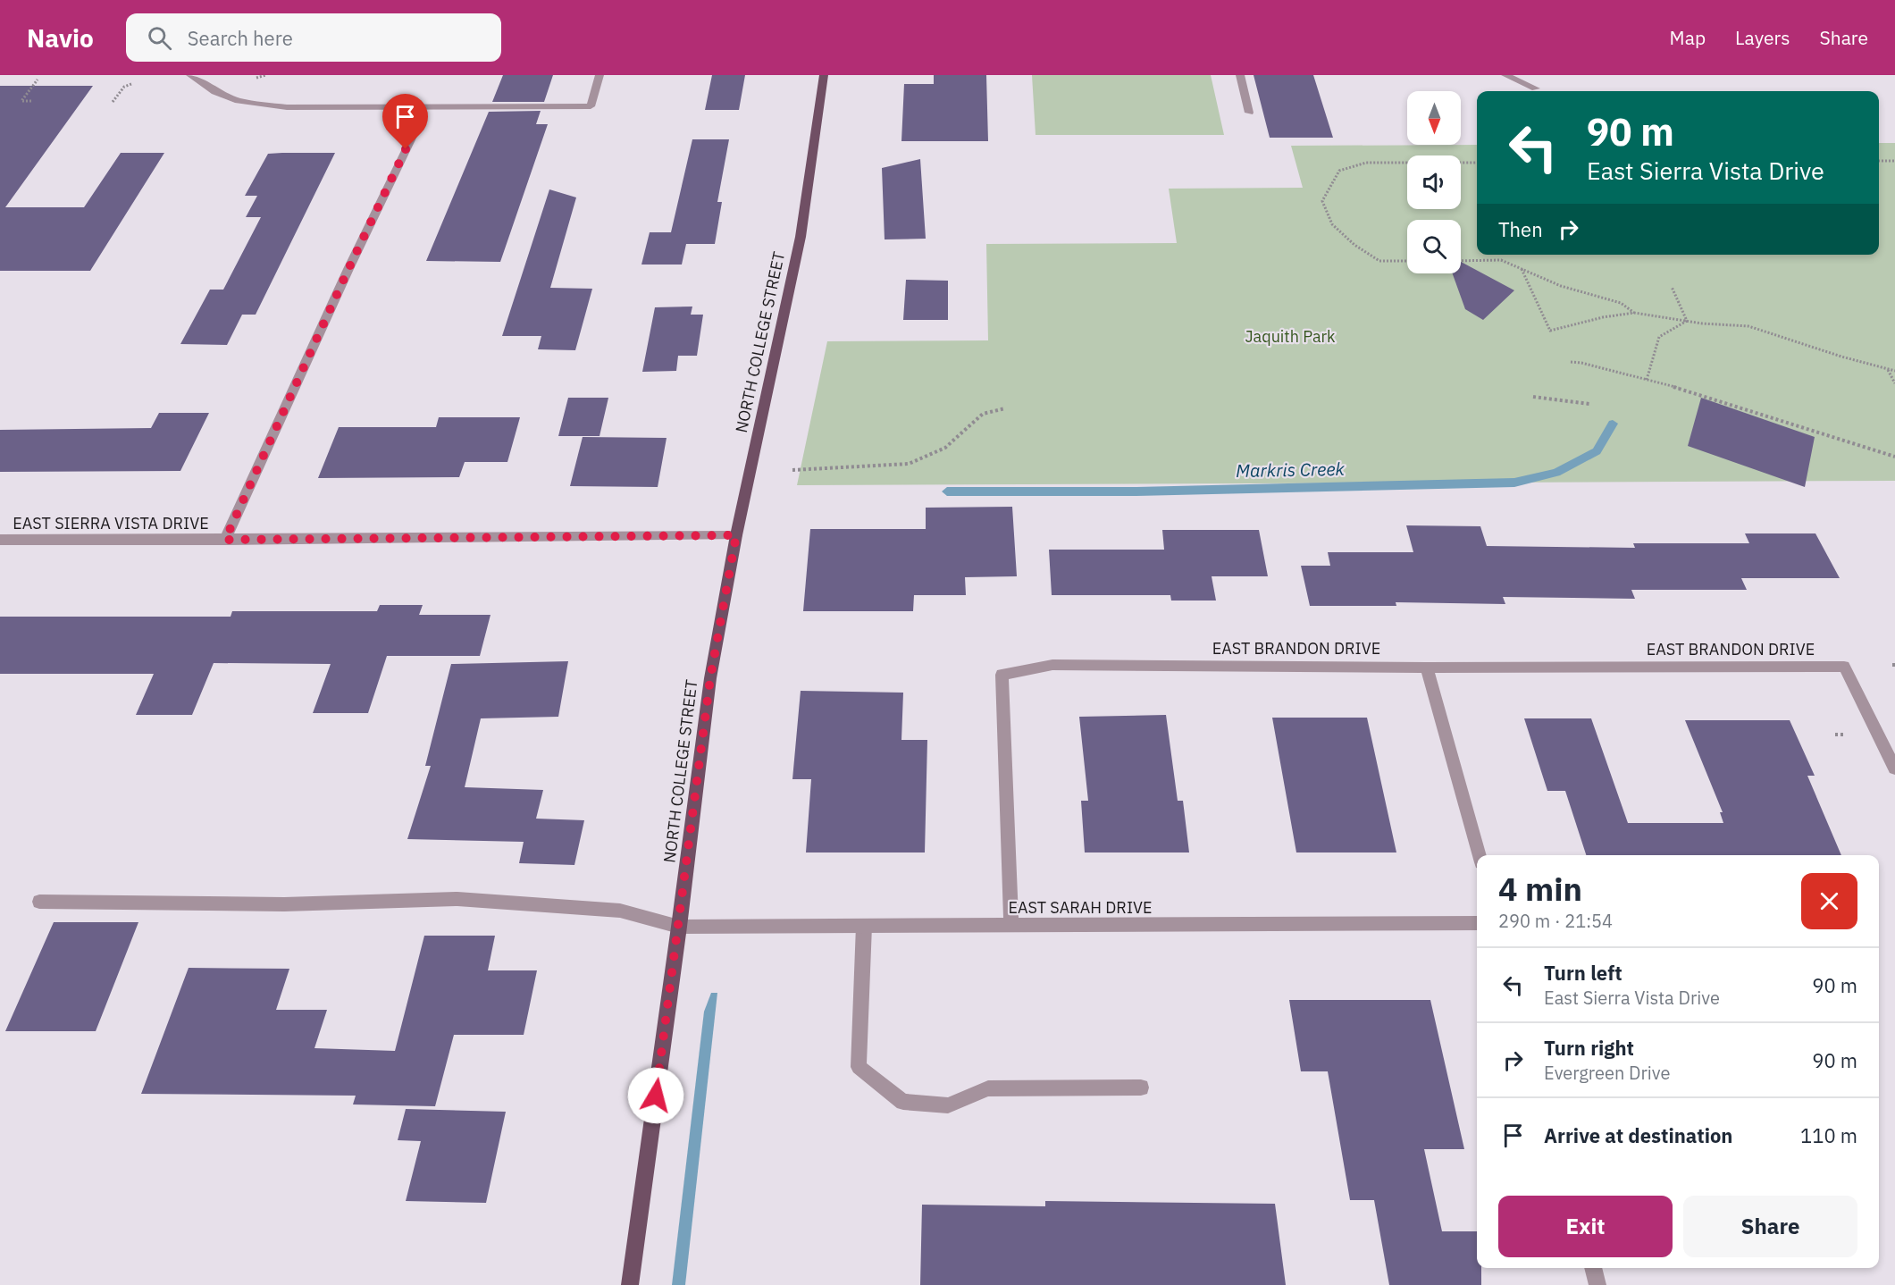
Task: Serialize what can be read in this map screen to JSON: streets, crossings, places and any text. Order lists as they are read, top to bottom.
{
  "streets": {
    "main road": ["NORTH COLLEGE STREET"],
    "street": ["EAST SIERRA VISTA DRIVE", "EAST BRANDON DRIVE", "EAST SARAH DRIVE"]
  },
  "crossings": [
    ["NORTH COLLEGE STREET", "EAST SIERRA VISTA DRIVE"],
    ["NORTH COLLEGE STREET", "EAST SARAH DRIVE"],
    ["EAST BRANDON DRIVE", "EAST SARAH DRIVE"]
  ],
  "water": ["Markris Creek"],
  "parks": ["Jaquith Park"],
  "north": "bottom",
  "page": {
    "header": "Navio",
    "search": "Search here",
    "nav": ["Map", "Layers", "Share"],
    "turn": ["90 m", "East Sierra Vista Drive"],
    "then": "Then",
    "heading": ["4 min", "290 m · 21:54"],
    "list": [
      {
        "name": "Turn left",
        "note": "East Sierra Vista Drive",
        "value": "90 m"
      },
      {
        "name": "Turn right",
        "note": "Evergreen Drive",
        "value": "90 m"
      },
      {
        "name": "Arrive at destination",
        "value": "110 m"
      }
    ],
    "buttons": ["Exit", "Share"]
  }
}
